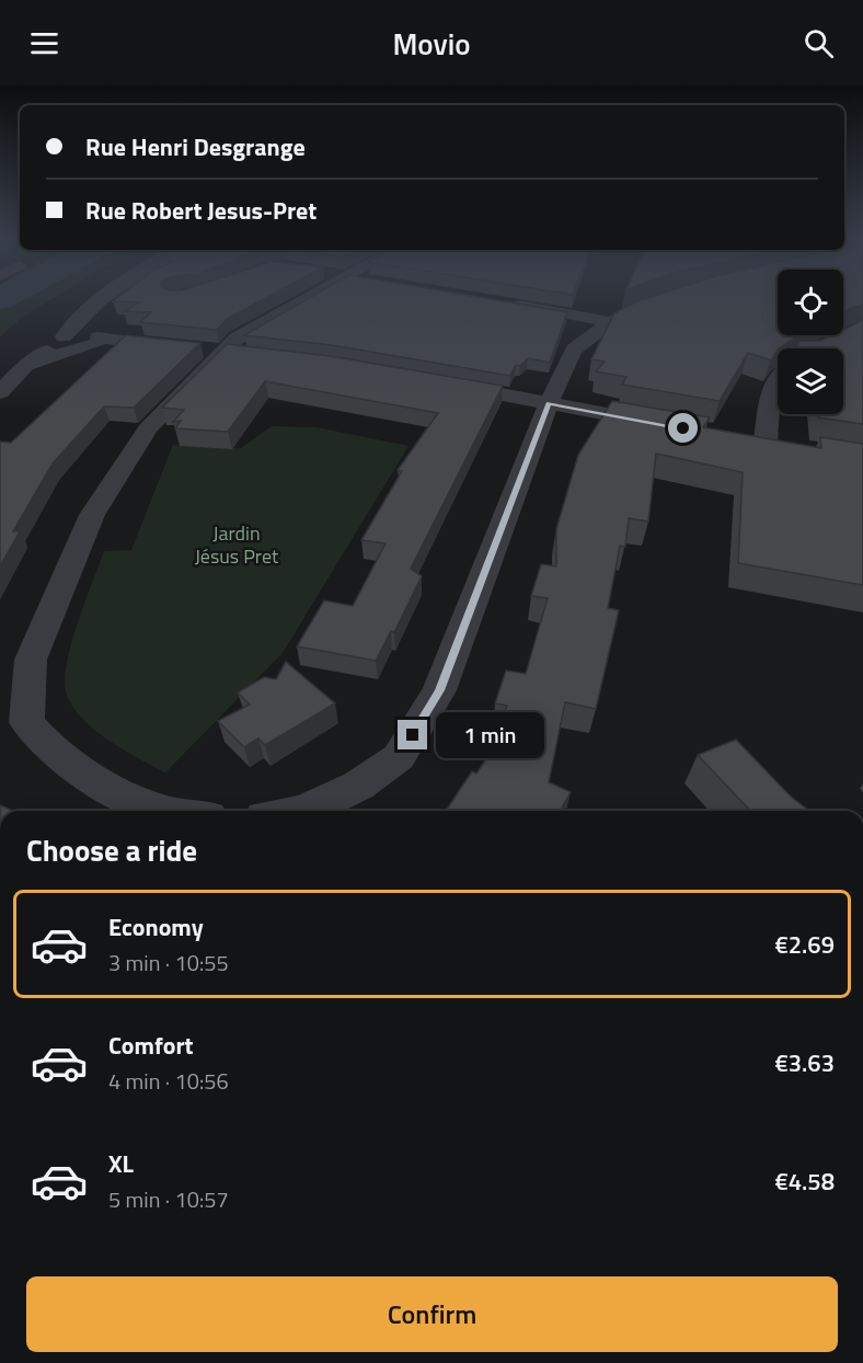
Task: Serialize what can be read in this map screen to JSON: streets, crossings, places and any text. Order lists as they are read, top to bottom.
{
  "parks": ["Jardin Jésus Pret"],
  "page": {
    "header": "Movio",
    "banner": ["Rue Henri Desgrange", "Rue Robert Jesus-Pret"],
    "bubble": "1 min",
    "heading": "Choose a ride",
    "list": [
      {
        "name": "Economy",
        "note": "3 min · 10:55",
        "value": "€2.69"
      },
      {
        "name": "Comfort",
        "note": "4 min · 10:56",
        "value": "€3.63"
      },
      {
        "name": "XL",
        "note": "5 min · 10:57",
        "value": "€4.58"
      }
    ],
    "buttons": "Confirm"
  }
}
